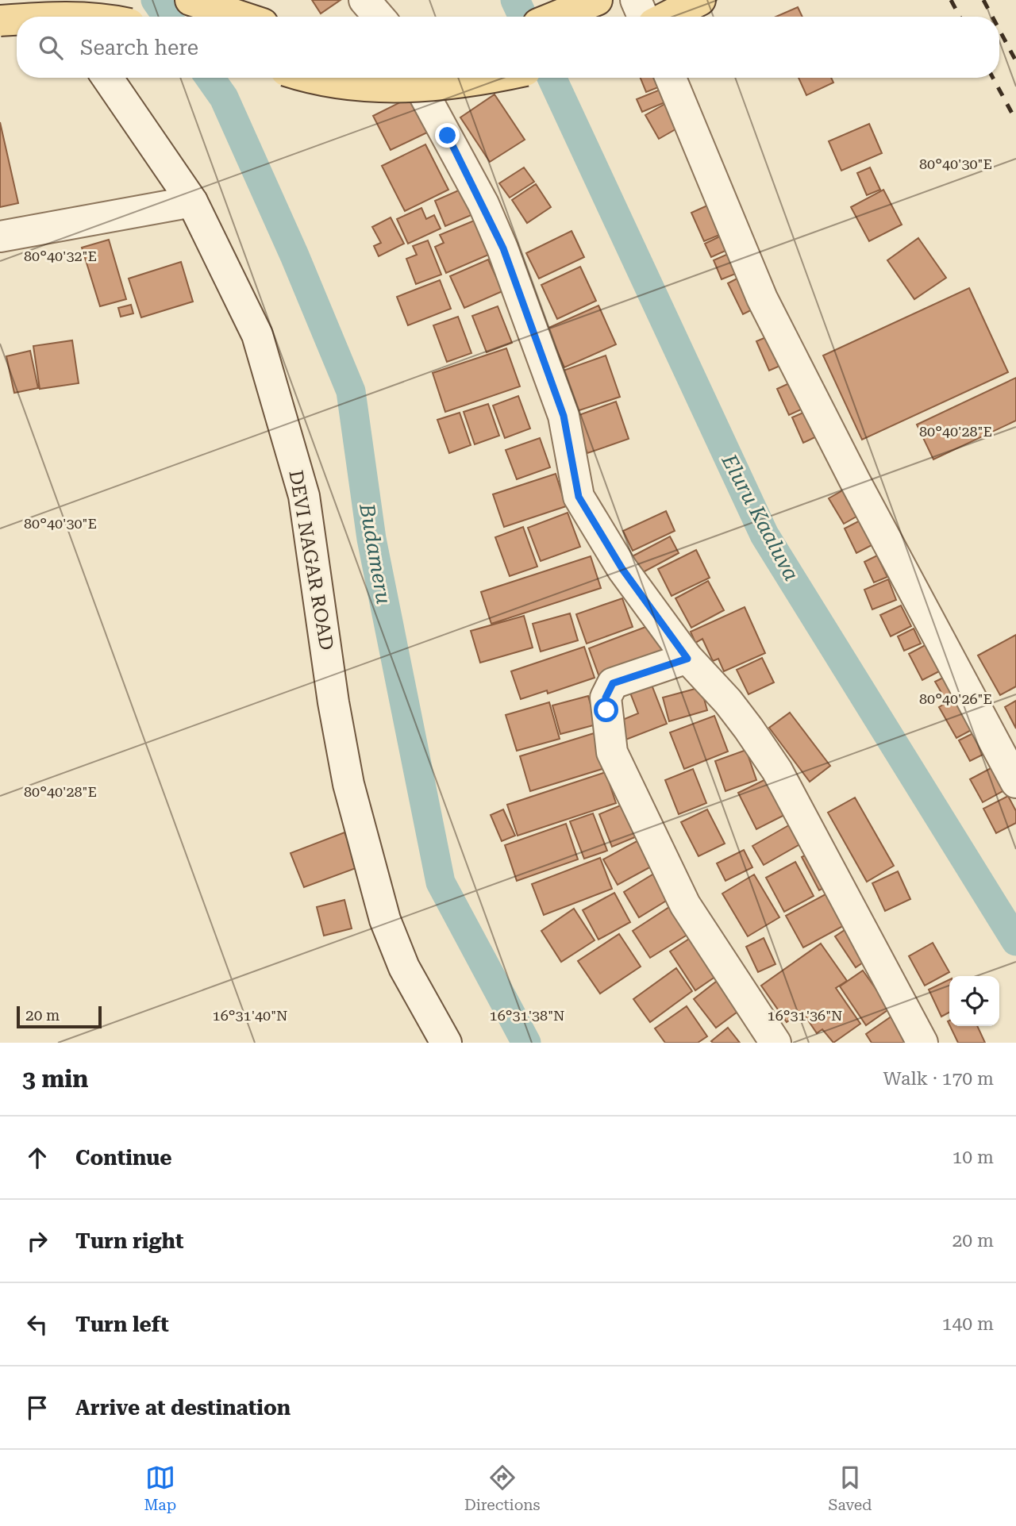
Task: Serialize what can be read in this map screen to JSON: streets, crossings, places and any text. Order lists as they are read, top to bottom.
{
  "streets": {
    "street": ["DEVI NAGAR ROAD"]
  },
  "water": ["Eluru Kaaluva", "Budameru"],
  "scale_bar": "20 m",
  "page": {
    "search": "Search here",
    "scale": "20 m",
    "heading": ["3 min", "Walk · 170 m"],
    "list": [
      ["Continue", "10 m"],
      ["Turn right", "20 m"],
      ["Turn left", "140 m"],
      "Arrive at destination"
    ],
    "nav": ["Map", "Directions", "Saved"]
  },
  "coordinates": [
    "80°40'30\"E",
    "80°40'32\"E",
    "80°40'28\"E",
    "80°40'26\"E",
    "16°31'40\"N",
    "16°31'38\"N",
    "16°31'36\"N"
  ]
}
